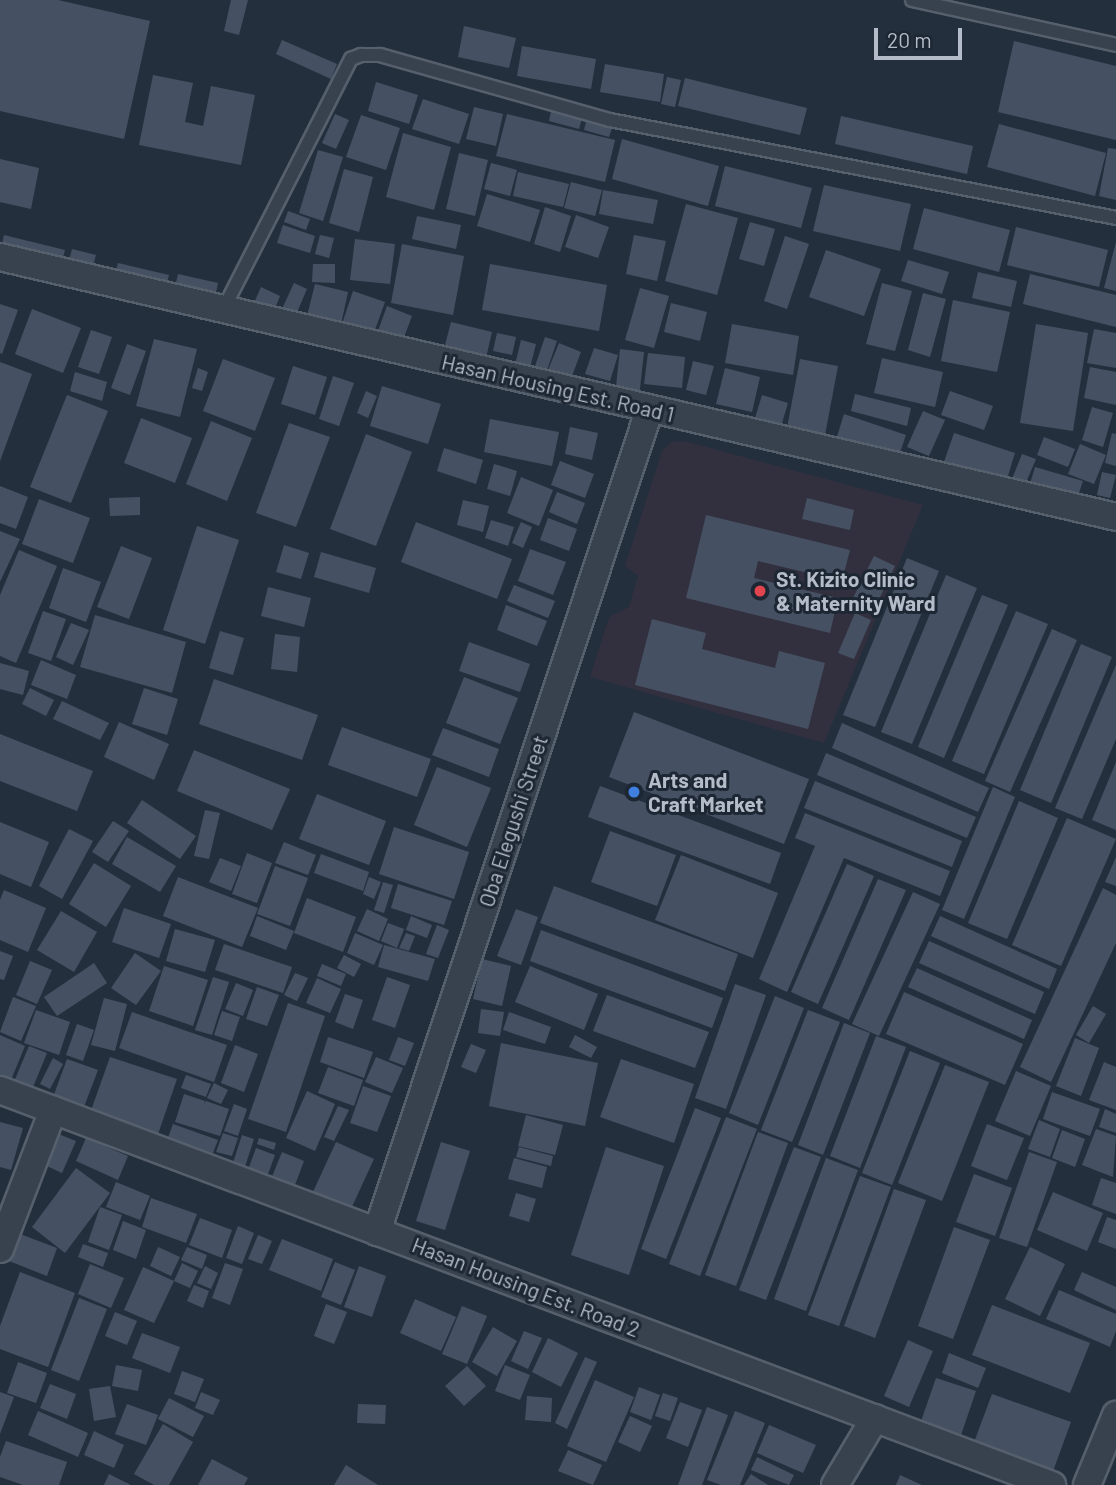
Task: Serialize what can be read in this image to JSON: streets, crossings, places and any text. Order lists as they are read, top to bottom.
{
  "streets": {
    "street": ["Hasan Housing Est. Road 1", "Oba Elegushi Street", "Hasan Housing Est. Road 2"]
  },
  "crossings": [
    ["Hasan Housing Est. Road 1", "Oba Elegushi Street"],
    ["Oba Elegushi Street", "Hasan Housing Est. Road 2"]
  ],
  "places": ["St. Kizito Clinic & Maternity Ward", "Arts and Craft Market"],
  "scale_bar": "20 m"
}
